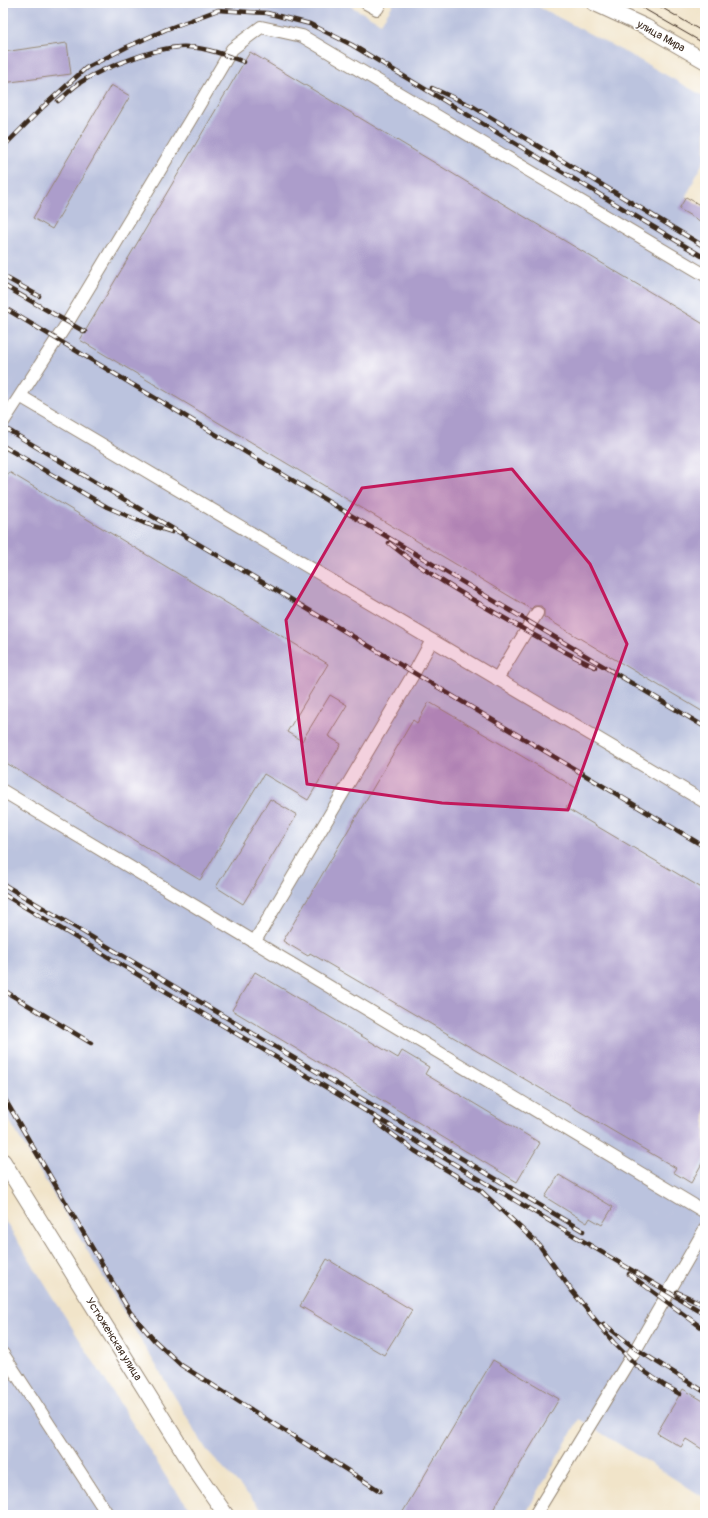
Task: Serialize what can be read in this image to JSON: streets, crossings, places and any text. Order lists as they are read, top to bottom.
{
  "streets": {
    "main road": ["улица Мира", "Устюженская улица"]
  }
}
